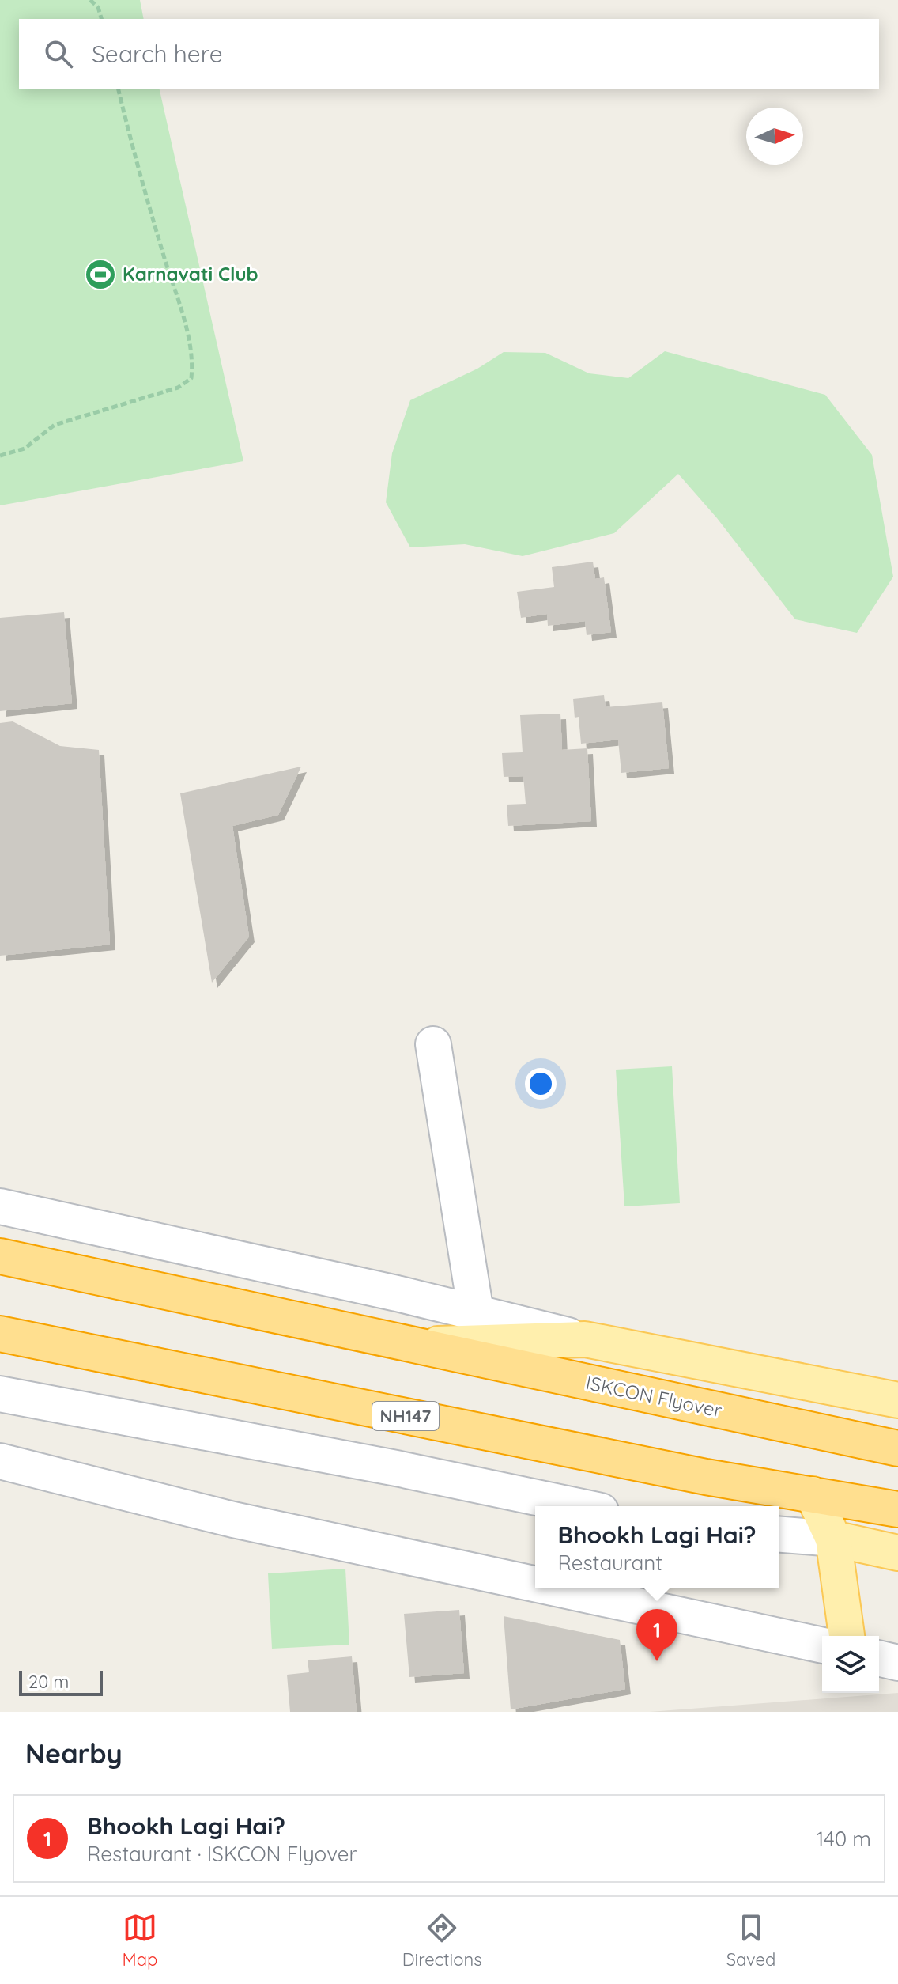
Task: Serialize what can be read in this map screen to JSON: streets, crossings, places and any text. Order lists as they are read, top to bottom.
{
  "streets": {
    "highway": ["ISKCON Flyover", "NH147"]
  },
  "places": {
    "sports": ["Karnavati Club"]
  },
  "scale_bar": "20 m",
  "north": "right",
  "page": {
    "search": "Search here",
    "popup": ["Bhookh Lagi Hai?", "Restaurant"],
    "pins": "1",
    "scale": "20 m",
    "heading": "Nearby",
    "list": [
      {
        "mark": "1",
        "name": "Bhookh Lagi Hai?",
        "note": "Restaurant · ISKCON Flyover",
        "value": "140 m"
      }
    ],
    "nav": ["Map", "Directions", "Saved"]
  }
}
